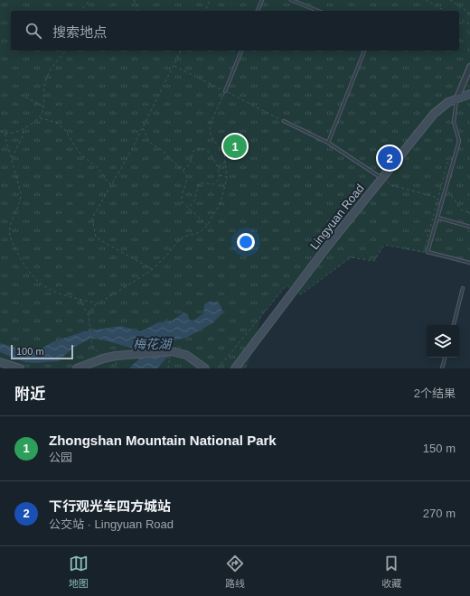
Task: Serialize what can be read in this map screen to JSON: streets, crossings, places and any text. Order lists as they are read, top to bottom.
{
  "streets": {
    "street": ["Lingyuan Road"]
  },
  "water": ["梅花湖"],
  "scale_bar": "100 m",
  "page": {
    "search": "搜索地点",
    "pins": ["1", "2"],
    "scale": "100 m",
    "heading": ["附近", "2个结果"],
    "list": [
      {
        "mark": "1",
        "name": "Zhongshan Mountain National Park",
        "note": "公园",
        "value": "150 m"
      },
      {
        "mark": "2",
        "name": "下行观光车四方城站",
        "note": "公交站 · Lingyuan Road",
        "value": "270 m"
      }
    ],
    "nav": ["地图", "路线", "收藏"]
  }
}
